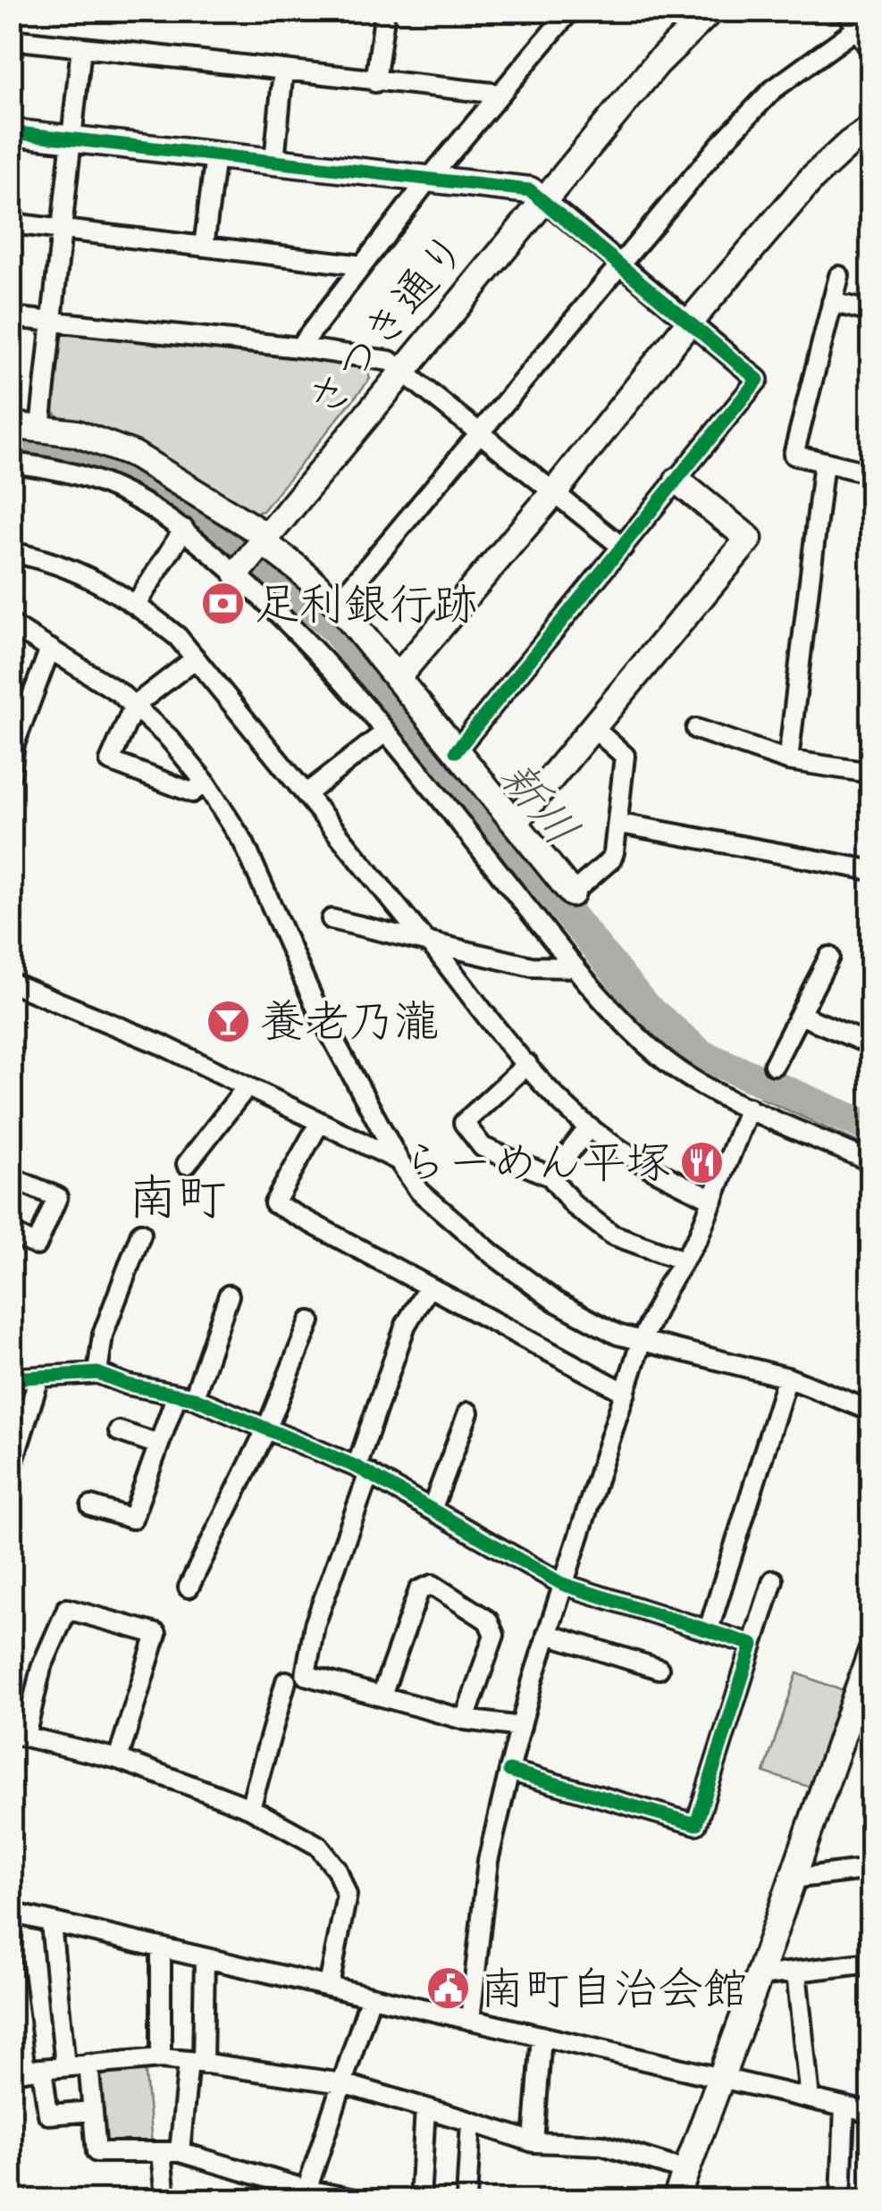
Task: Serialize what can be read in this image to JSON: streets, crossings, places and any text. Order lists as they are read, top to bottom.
{
  "streets": {
    "street": ["さつき通り"]
  },
  "districts": ["南町"],
  "water": ["新川"],
  "places": {
    "bank": ["足利銀行跡"],
    "bar": ["養老乃瀧"],
    "restaurant": ["らーめん平塚"],
    "public building": ["南町自治会館"]
  }
}
